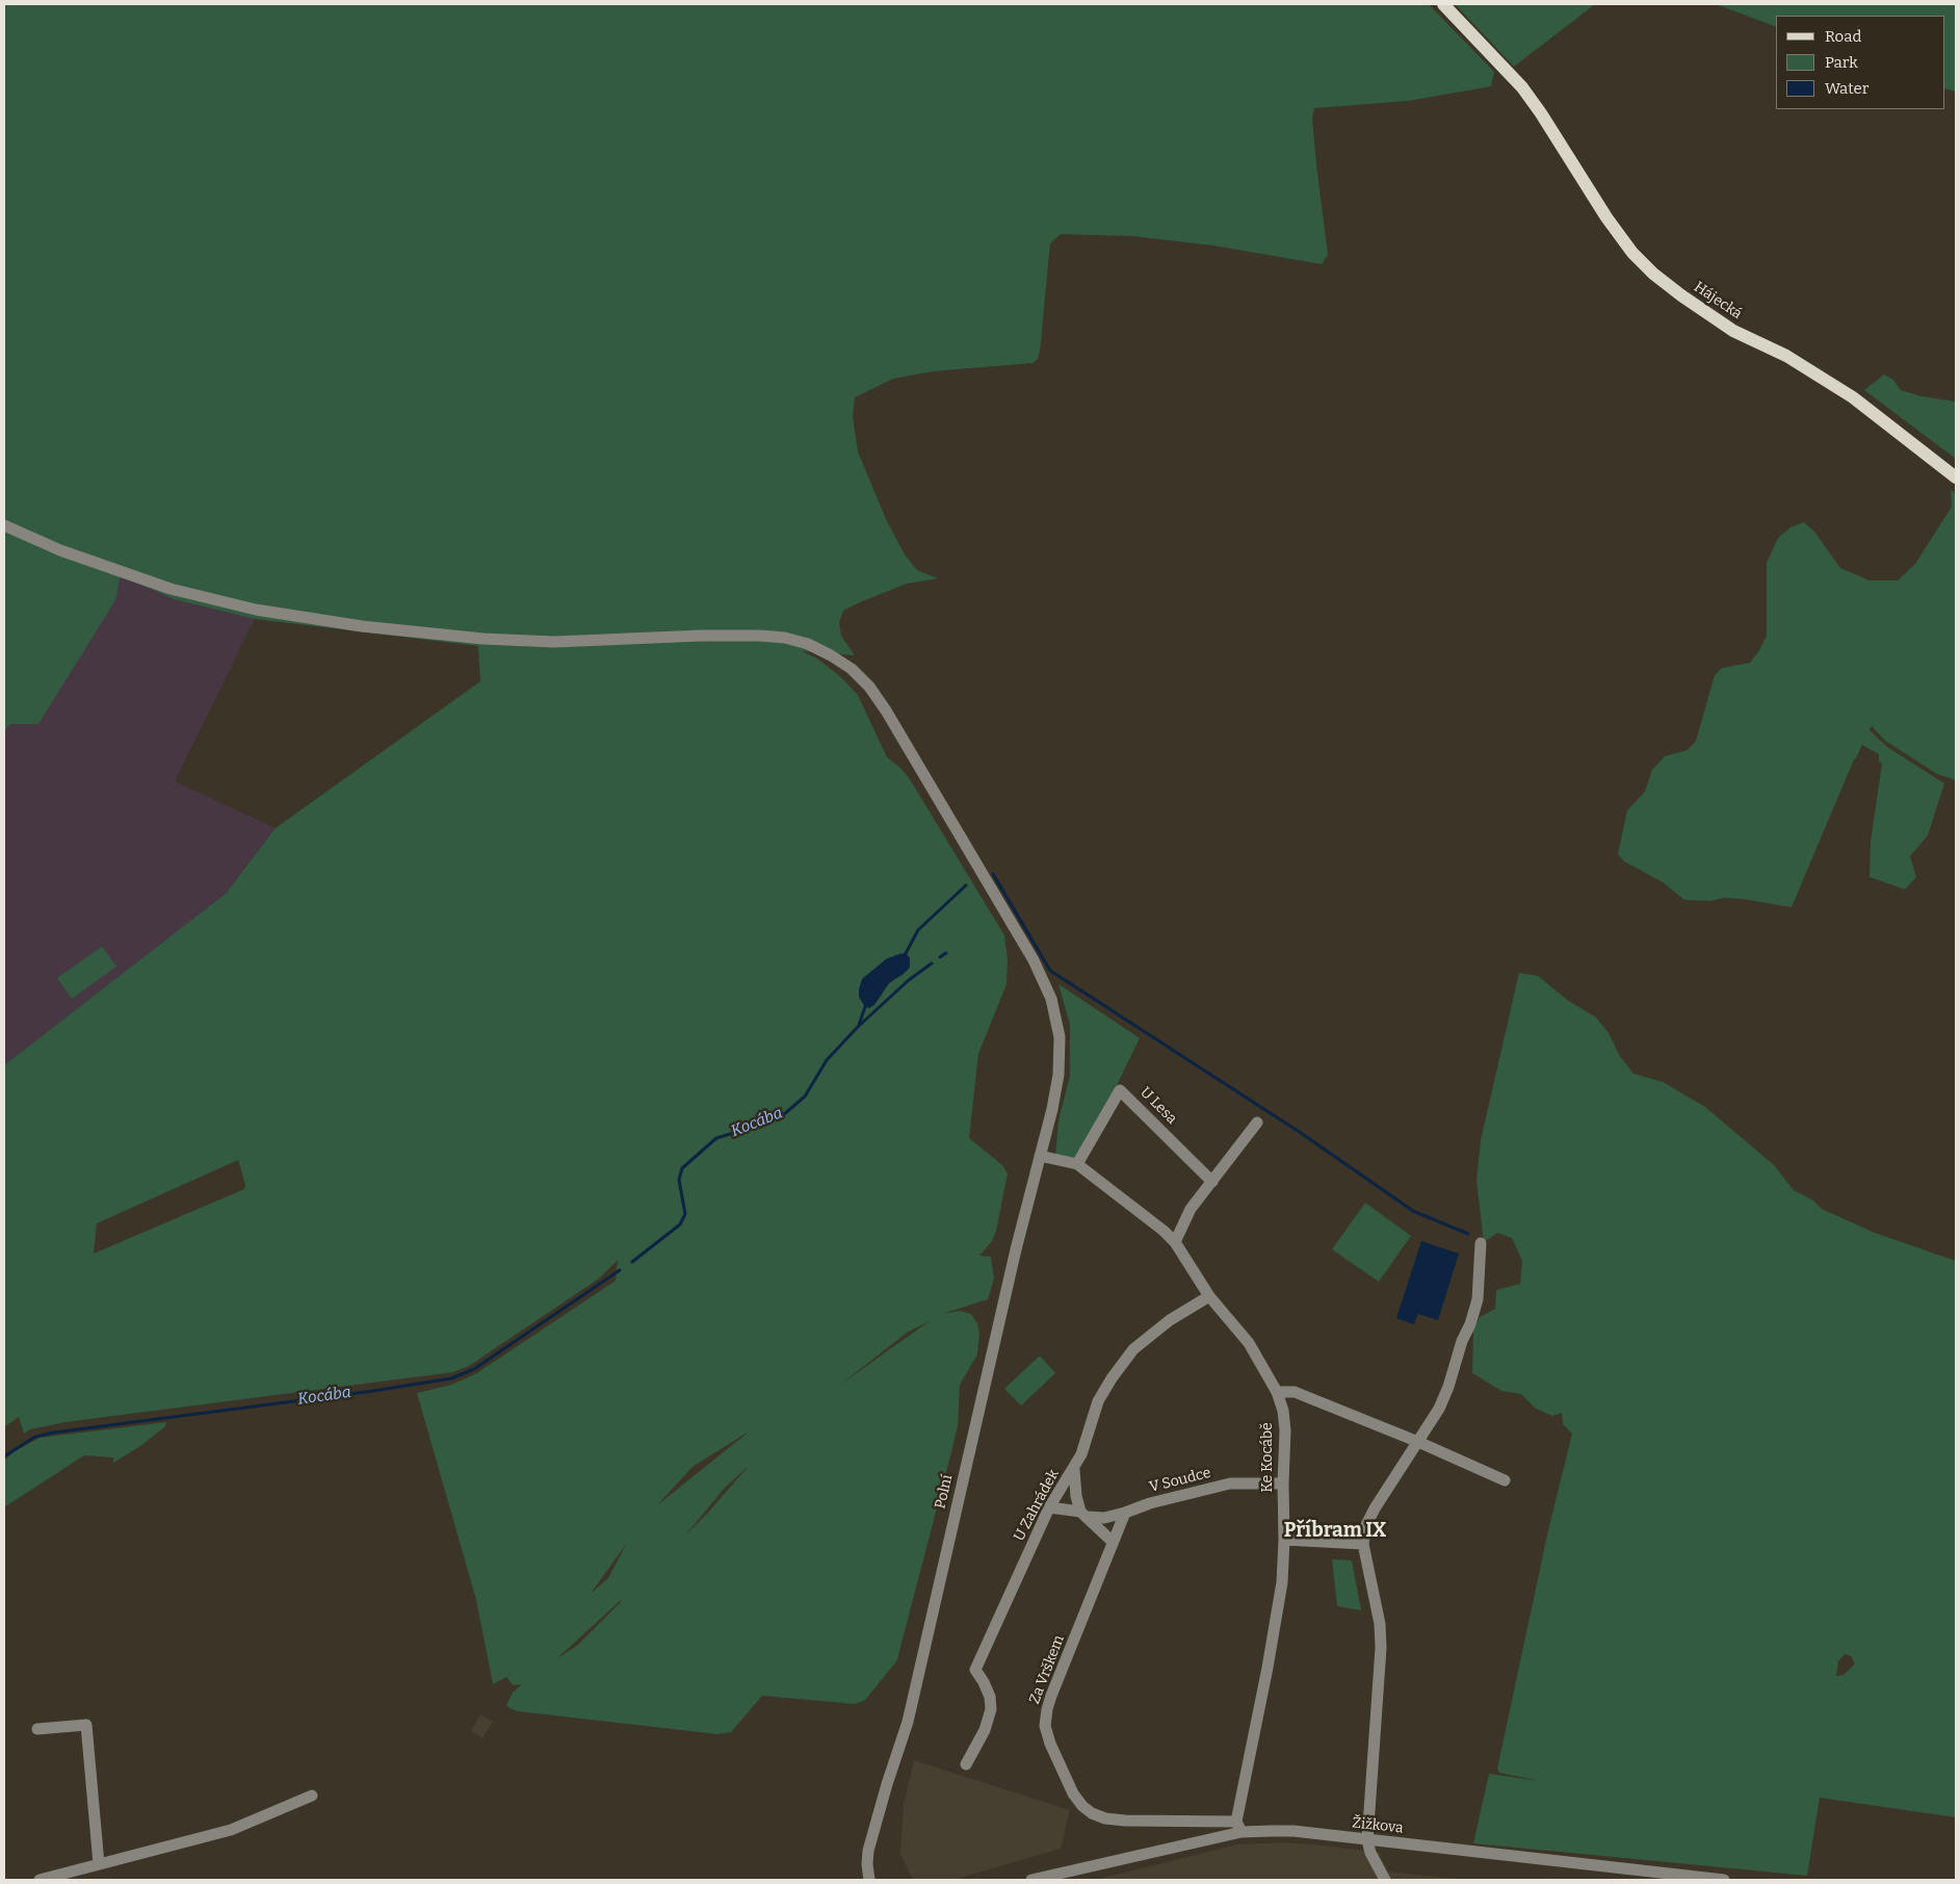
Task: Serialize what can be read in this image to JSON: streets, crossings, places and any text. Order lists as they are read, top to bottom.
{
  "streets": {
    "main road": ["Hájecká"],
    "street": [
      "U Lesa",
      "Ke Kocábě",
      "V Soudce",
      "Polní",
      "U Zahrádek",
      "Za Vrškem",
      "Žižkova"
    ]
  },
  "crossings": [
    ["U Lesa", "Ke Kocábě"],
    ["Ke Kocábě", "V Soudce"],
    ["Ke Kocábě", "Polní"],
    ["Ke Kocábě", "U Zahrádek"],
    ["Ke Kocábě", "Za Vrškem"],
    ["Ke Kocábě", "Žižkova"],
    ["V Soudce", "U Zahrádek"],
    ["V Soudce", "Za Vrškem"],
    ["Za Vrškem", "Žižkova"]
  ],
  "districts": ["Příbram IX"],
  "water": ["Kocába"],
  "legend": ["Road", "Park", "Water"]
}
